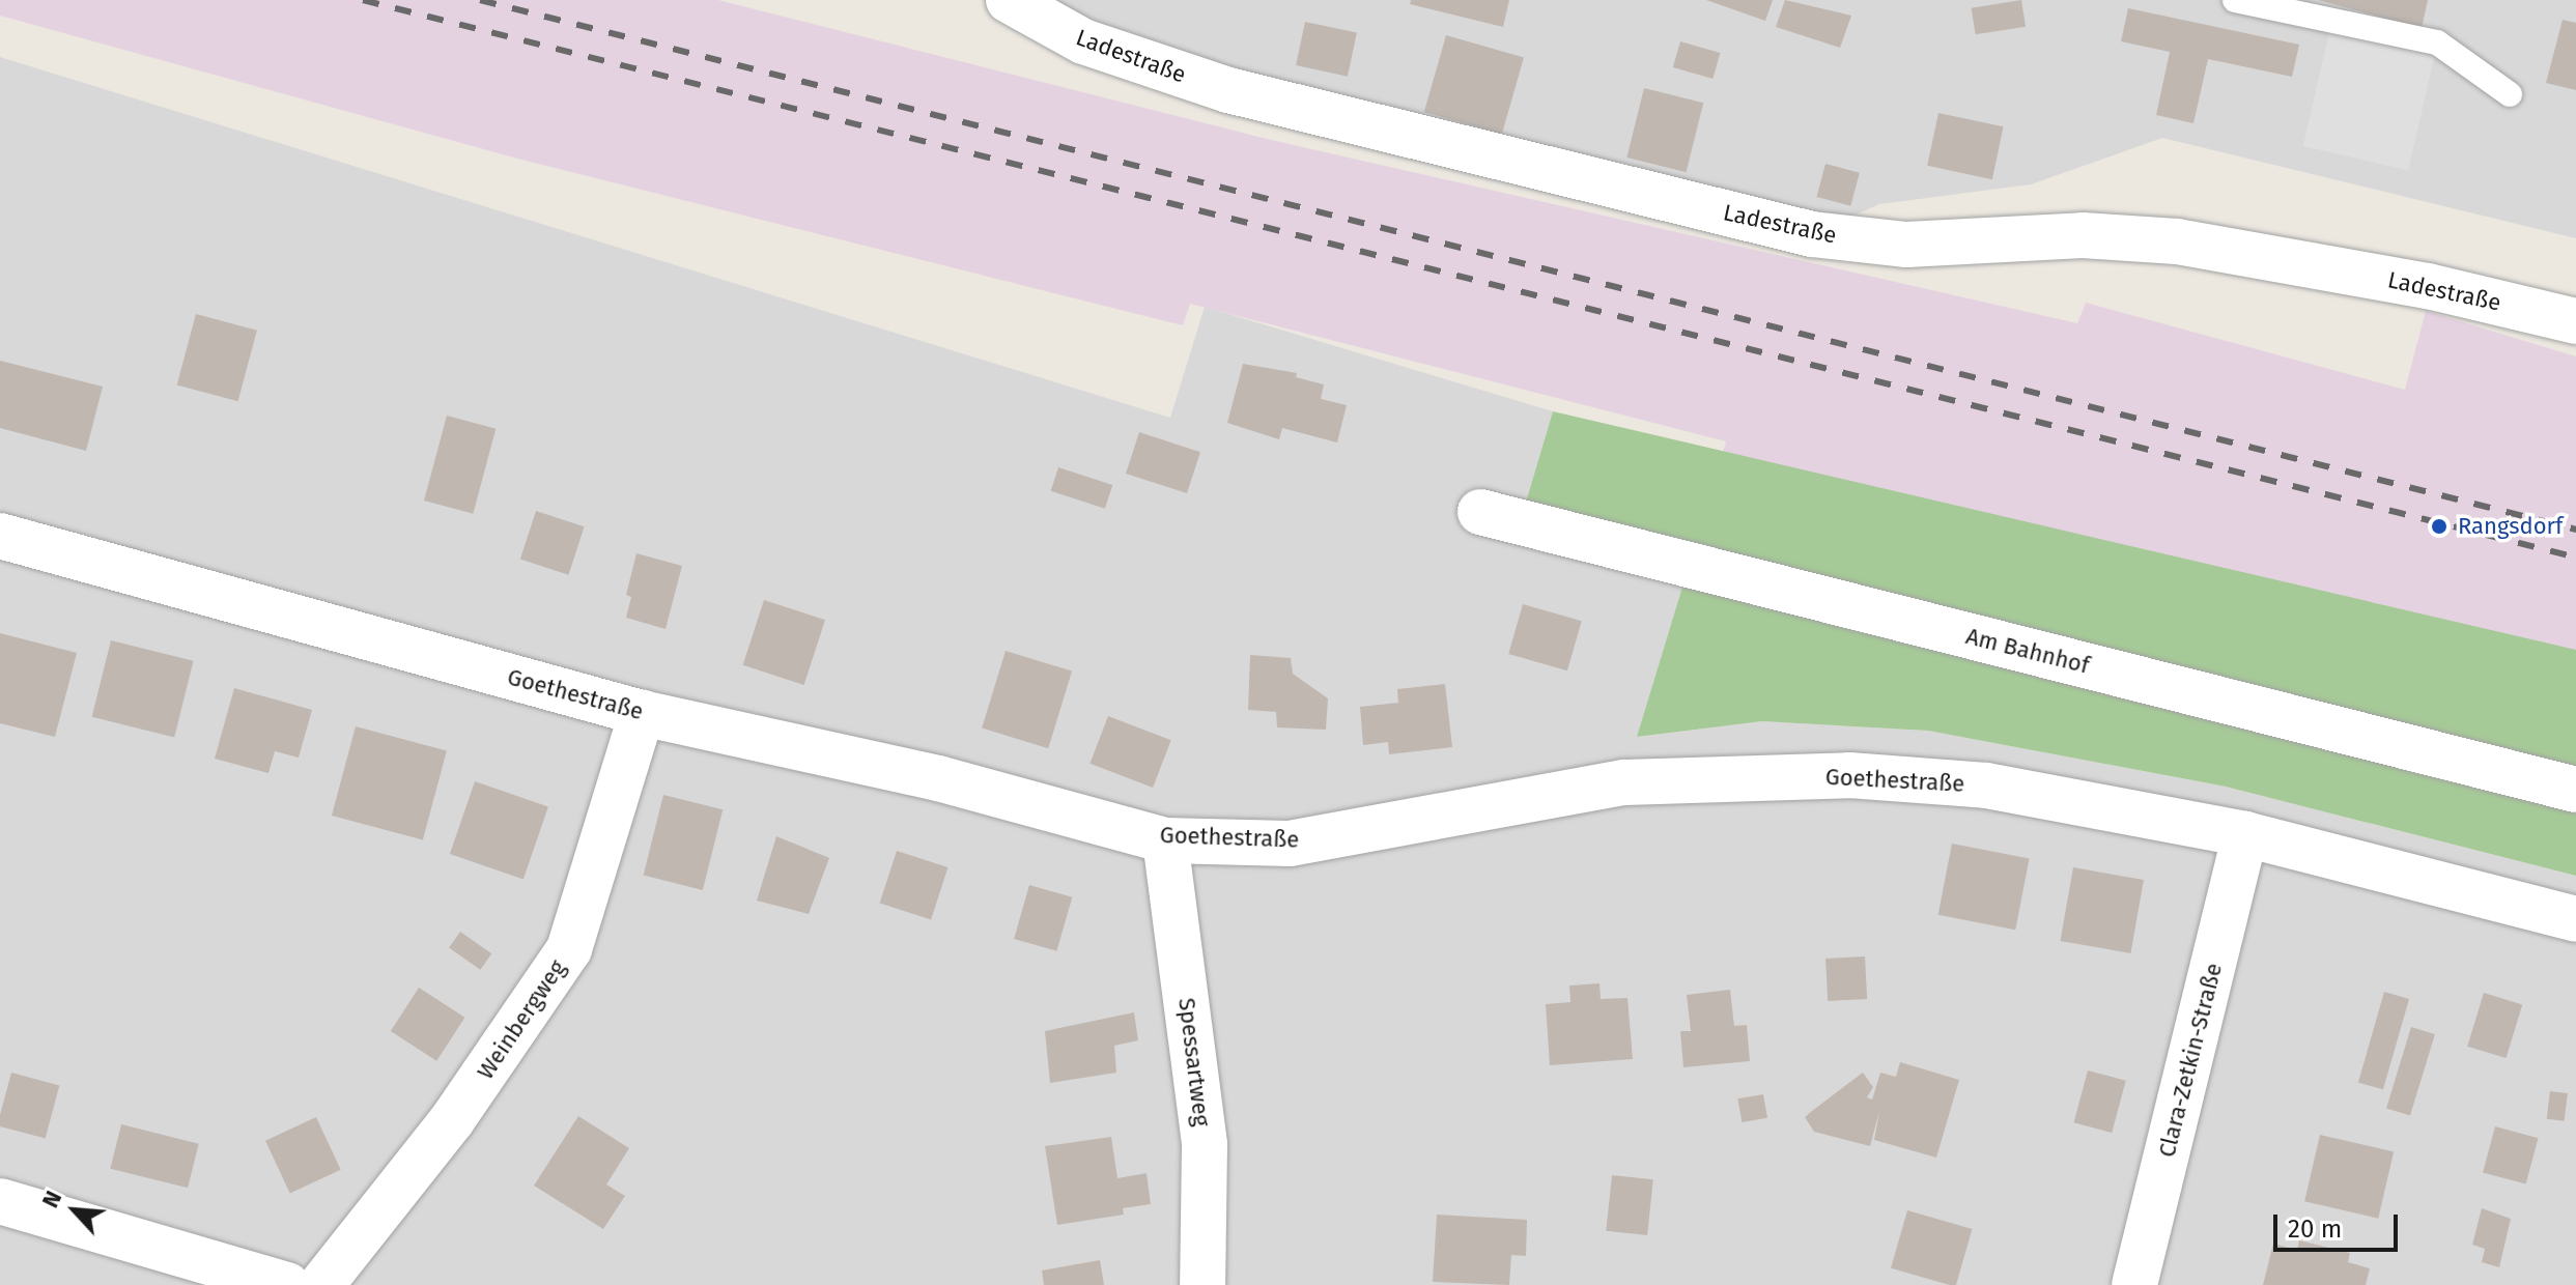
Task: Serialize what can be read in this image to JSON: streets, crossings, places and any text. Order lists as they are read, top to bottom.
{
  "streets": {
    "street": [
      "Ladestraße",
      "Am Bahnhof",
      "Goethestraße",
      "Weinbergweg",
      "Clara-Zetkin-Straße",
      "Spessartweg"
    ]
  },
  "crossings": [
    ["Goethestraße", "Weinbergweg"],
    ["Goethestraße", "Clara-Zetkin-Straße"],
    ["Goethestraße", "Spessartweg"]
  ],
  "places": ["Rangsdorf"],
  "scale_bar": "20 m",
  "north": "top left"
}
